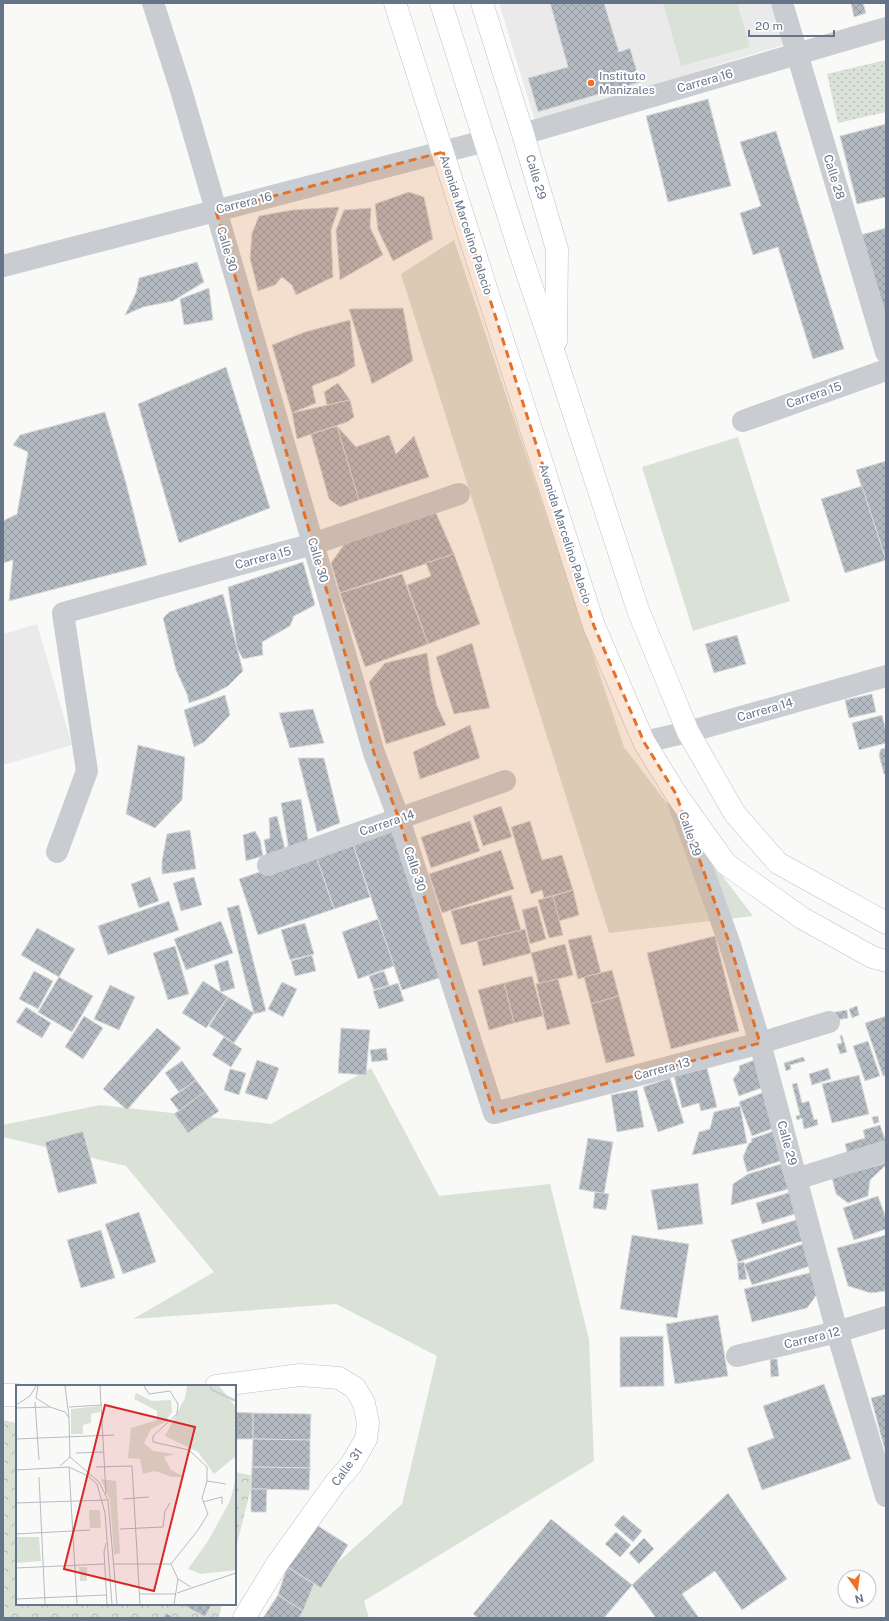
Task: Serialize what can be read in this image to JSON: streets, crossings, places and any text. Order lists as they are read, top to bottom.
{
  "streets": {
    "main road": ["Calle 29", "Avenida Marcelino Palacio", "Calle 31"],
    "street": [
      "Carrera 16",
      "Calle 28",
      "Calle 30",
      "Carrera 15",
      "Carrera 14",
      "Carrera 13",
      "Carrera 12"
    ]
  },
  "crossings": [
    ["Carrera 16", "Calle 29"],
    ["Carrera 16", "Calle 28"],
    ["Carrera 16", "Avenida Marcelino Palacio"],
    ["Carrera 16", "Calle 30"],
    ["Calle 29", "Avenida Marcelino Palacio"],
    ["Calle 29", "Carrera 13"],
    ["Calle 29", "Carrera 12"],
    ["Avenida Marcelino Palacio", "Carrera 14"],
    ["Calle 30", "Carrera 15"],
    ["Calle 30", "Carrera 14"],
    ["Calle 30", "Carrera 13"]
  ],
  "places": ["Instituto Manizales"],
  "scale_bar": "20 m",
  "north": "bottom"
}
